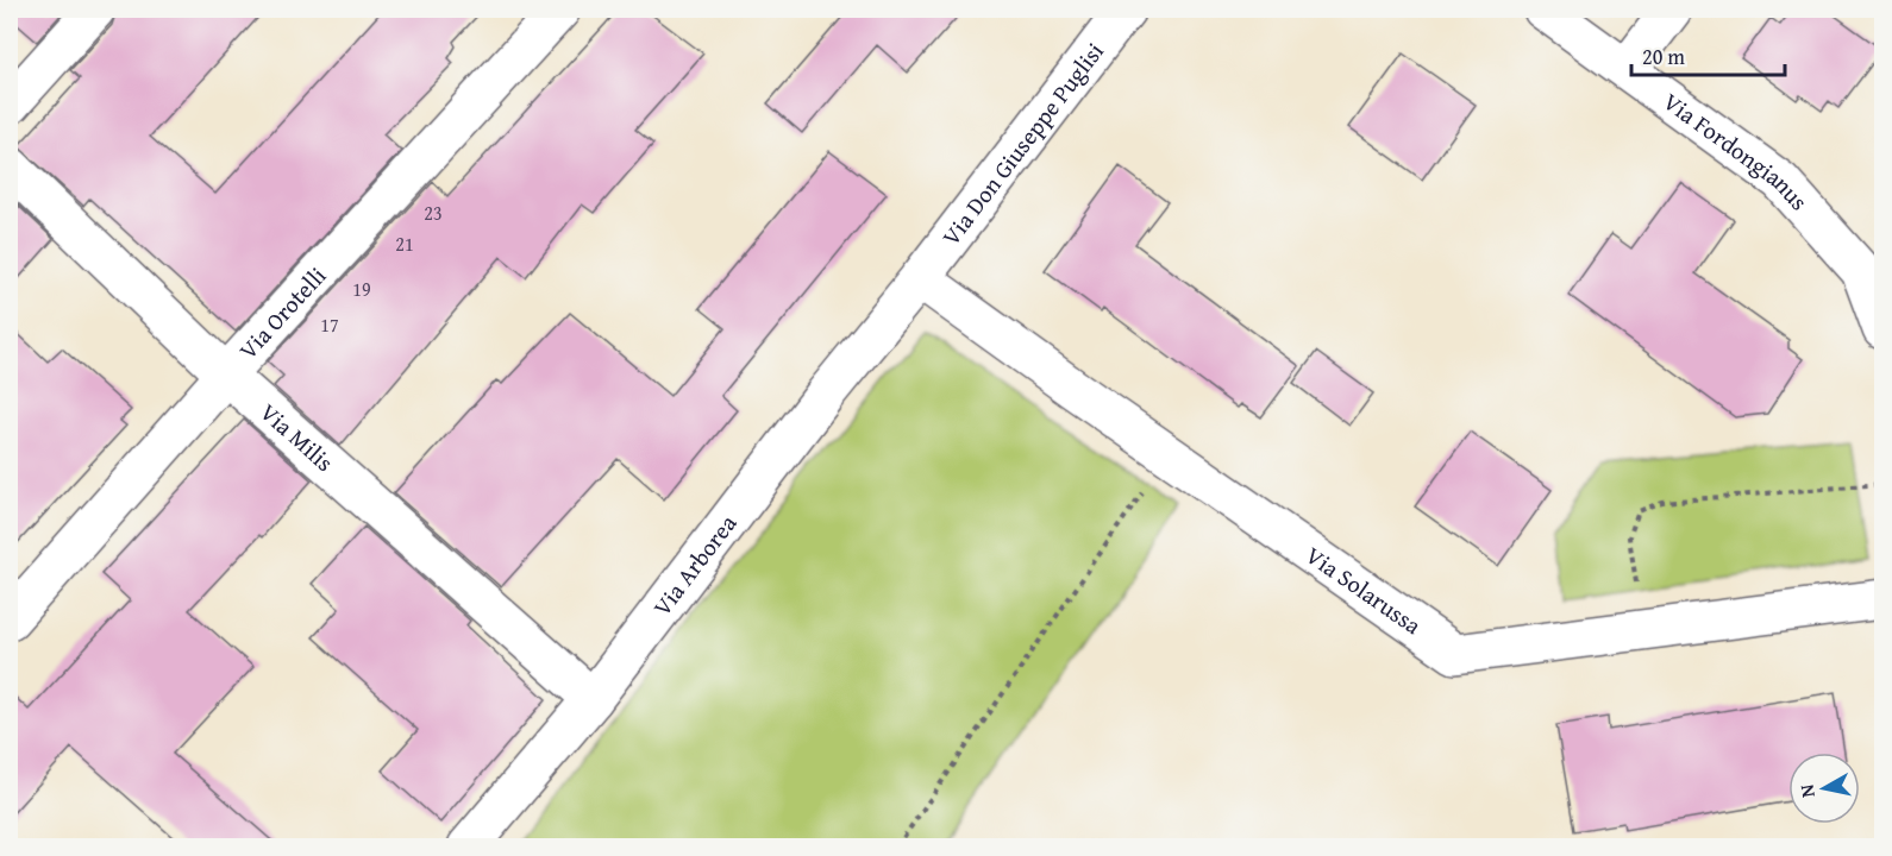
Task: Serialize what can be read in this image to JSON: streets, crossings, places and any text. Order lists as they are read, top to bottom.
{
  "streets": {
    "street": [
      "Via Don Giuseppe Puglisi",
      "Via Fordongianus",
      "Via Orotelli",
      "Via Milis",
      "Via Arborea",
      "Via Solarussa"
    ]
  },
  "crossings": [
    ["Via Don Giuseppe Puglisi", "Via Arborea"],
    ["Via Don Giuseppe Puglisi", "Via Solarussa"],
    ["Via Orotelli", "Via Milis"],
    ["Via Milis", "Via Arborea"],
    ["Via Arborea", "Via Solarussa"]
  ],
  "house_numbers": [
    "23",
    "21",
    "19",
    "17"
  ],
  "scale_bar": "20 m",
  "north": "left"
}
